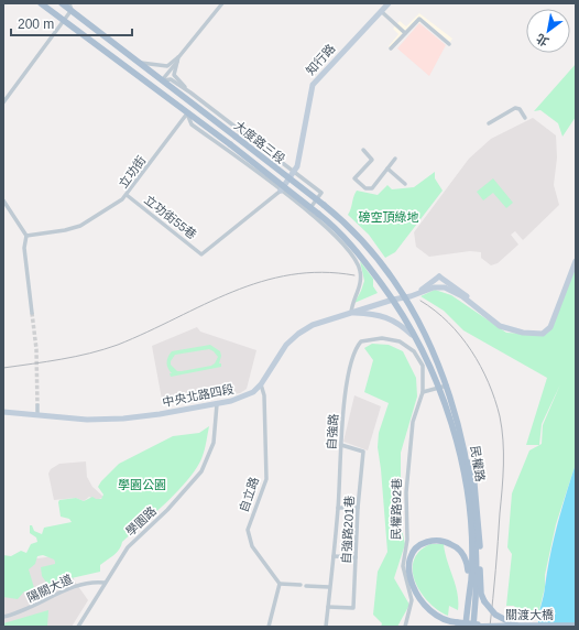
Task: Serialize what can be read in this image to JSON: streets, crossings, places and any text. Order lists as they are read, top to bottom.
{
  "streets": {
    "main road": ["大度路三段", "民權路", "關渡大橋"],
    "street": [
      "知行路",
      "立功街",
      "立功街55巷",
      "中央北路四段",
      "自強路",
      "自立路",
      "民權路92巷",
      "學園路",
      "自強路201巷",
      "陽關大道"
    ]
  },
  "crossings": [
    ["知行路", "大度路三段"],
    ["知行路", "立功街55巷"],
    ["大度路三段", "立功街"],
    ["大度路三段", "立功街55巷"],
    ["大度路三段", "中央北路四段"],
    ["大度路三段", "民權路"],
    ["立功街", "立功街55巷"],
    ["中央北路四段", "自立路"],
    ["中央北路四段", "學園路"],
    ["自強路", "民權路92巷"],
    ["自強路", "自強路201巷"],
    ["民權路", "關渡大橋"],
    ["學園路", "陽關大道"]
  ],
  "parks": ["磅空頂綠地", "學園公園"],
  "scale_bar": "200 m",
  "north": "bottom left"
}
